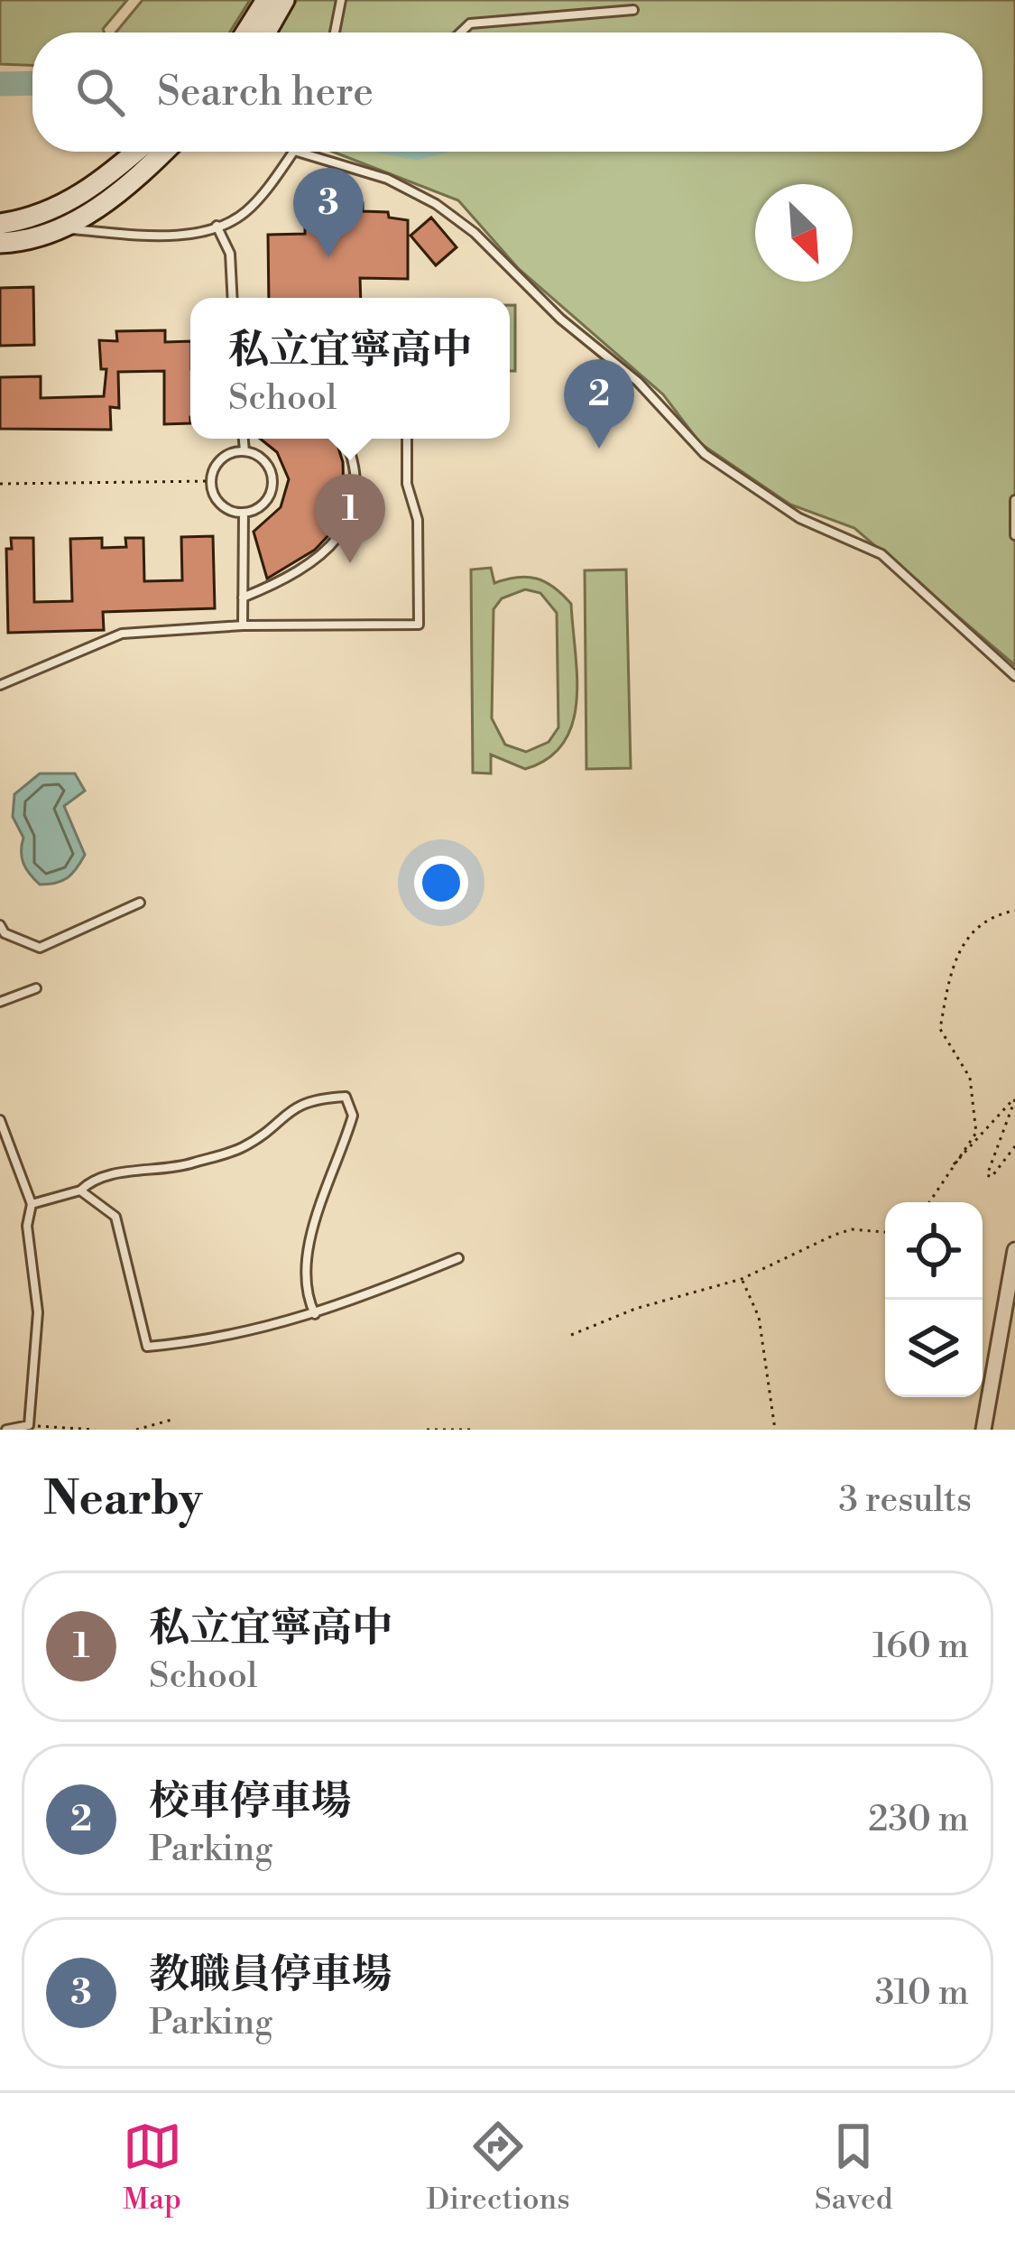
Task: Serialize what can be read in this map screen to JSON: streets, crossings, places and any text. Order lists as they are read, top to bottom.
{
  "north": "bottom right",
  "page": {
    "search": "Search here",
    "pins": ["3", "2", "1"],
    "popup": ["私立宜寧高中", "School"],
    "heading": ["Nearby", "3 results"],
    "list": [
      {
        "mark": "1",
        "name": "私立宜寧高中",
        "note": "School",
        "value": "160 m"
      },
      {
        "mark": "2",
        "name": "校車停車場",
        "note": "Parking",
        "value": "230 m"
      },
      {
        "mark": "3",
        "name": "教職員停車場",
        "note": "Parking",
        "value": "310 m"
      }
    ],
    "nav": ["Map", "Directions", "Saved"]
  }
}
